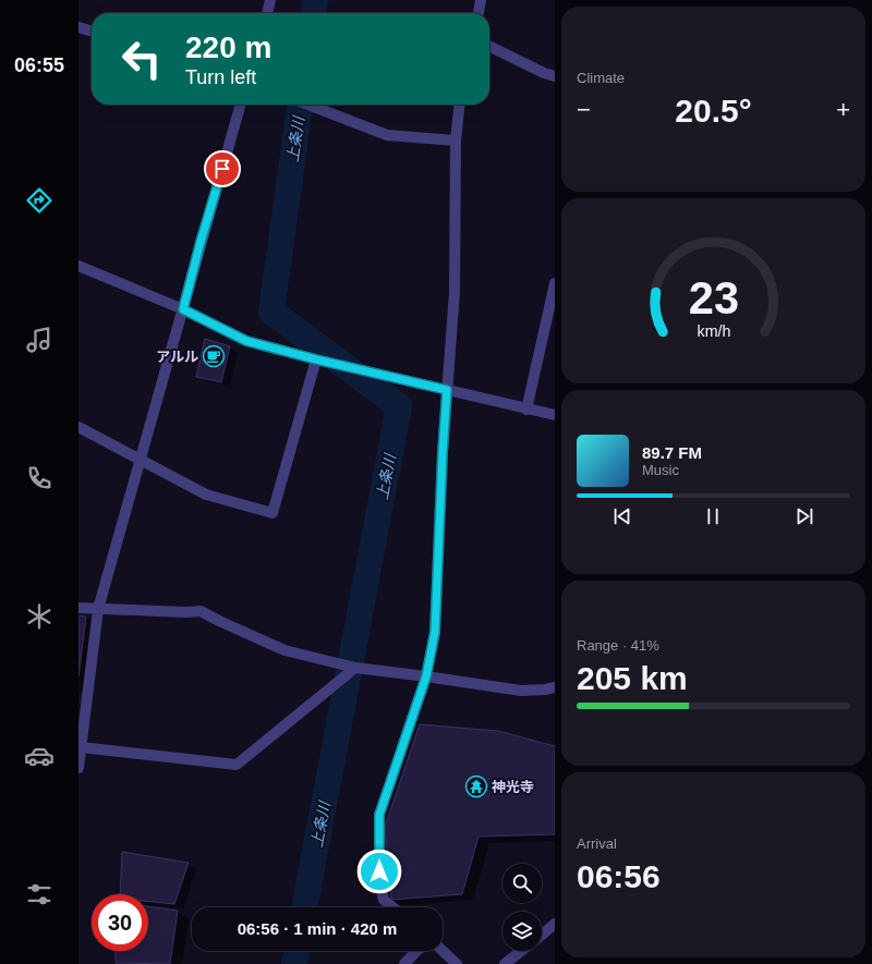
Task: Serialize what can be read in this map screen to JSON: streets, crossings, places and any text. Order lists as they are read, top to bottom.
{
  "water": ["上条川"],
  "places": {
    "cafe": ["アルル"],
    "temple": ["神光寺"]
  },
  "page": {
    "tabs": "06:55",
    "tile": [
      "Climate",
      ["Range · 41%", "205 km"],
      ["Arrival", "06:56"]
    ],
    "turn": ["220 m", "Turn left"],
    "heat": ["−", "20.5°", "+"],
    "song": ["89.7 FM", "Music"],
    "limit": "30",
    "trip": "06:56 · 1 min · 420 m",
    "gauge": ["23", "km/h"]
  }
}
